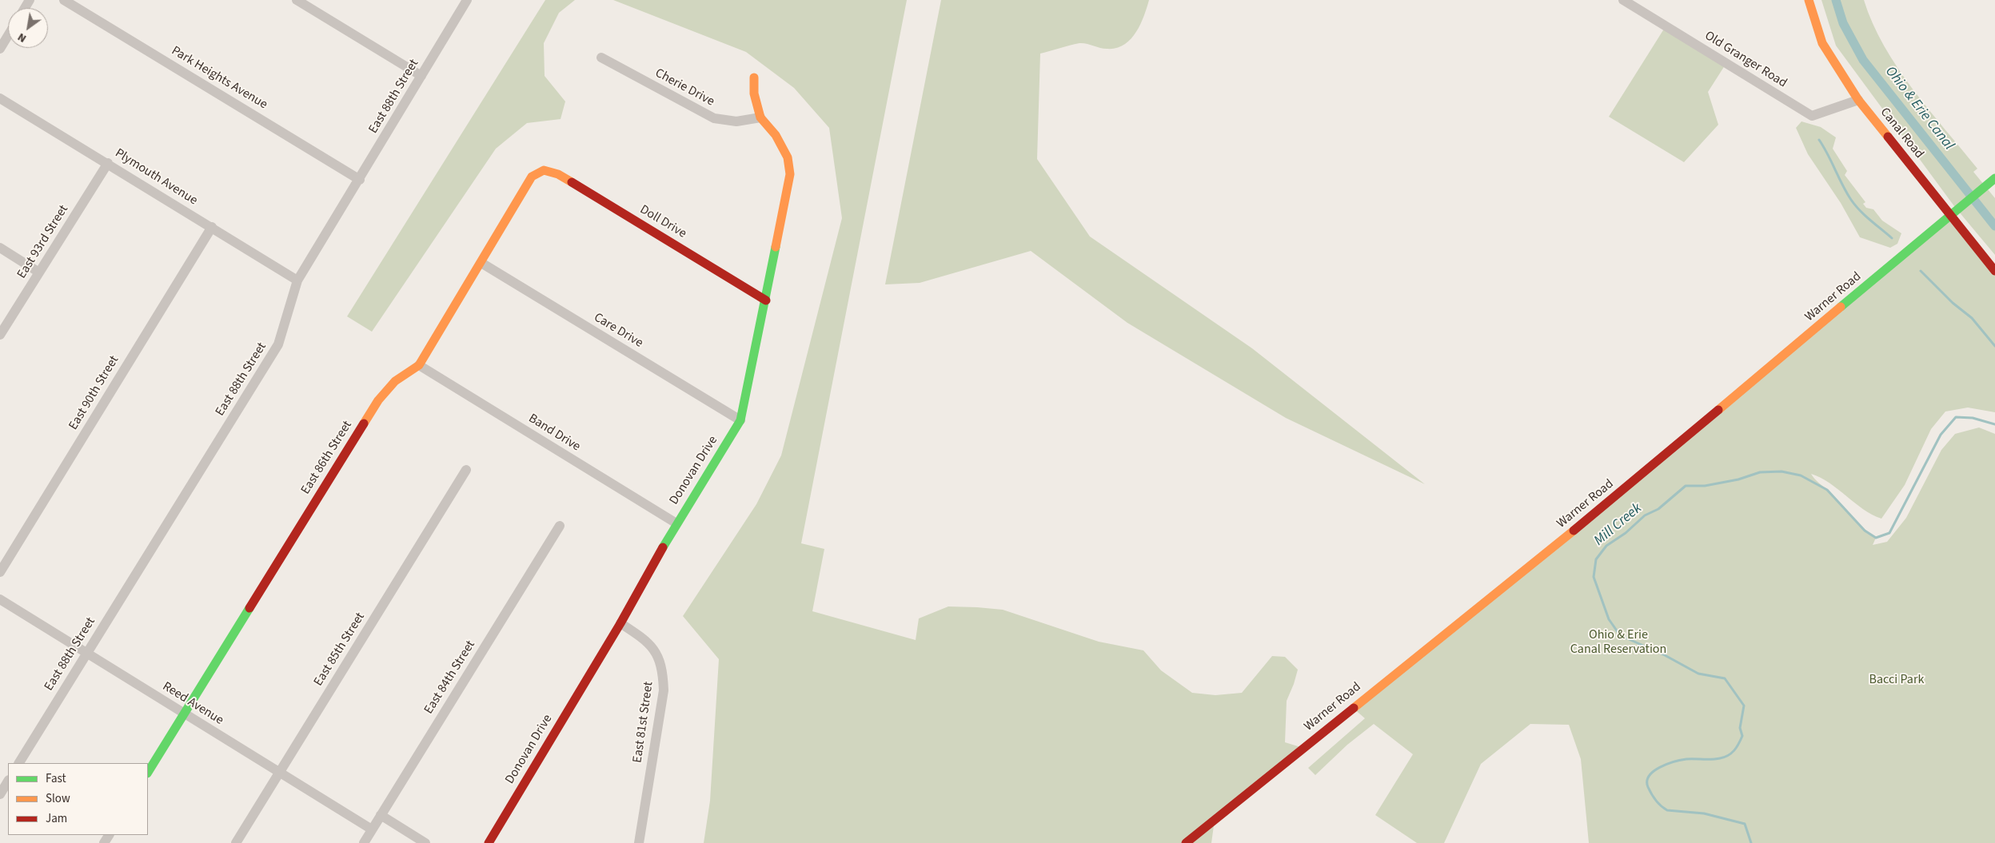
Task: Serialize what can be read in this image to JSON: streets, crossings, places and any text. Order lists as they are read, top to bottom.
{
  "streets": {
    "street": [
      "Old Granger Road",
      "Park Heights Avenue",
      "Cherie Drive",
      "East 88th Street",
      "Canal Road",
      "Plymouth Avenue",
      "Doll Drive",
      "East 93rd Street",
      "Warner Road",
      "Care Drive",
      "East 90th Street",
      "Band Drive",
      "East 86th Street",
      "Donovan Drive",
      "East 85th Street",
      "East 84th Street",
      "Reed Avenue",
      "East 81st Street"
    ]
  },
  "crossings": [
    ["Old Granger Road", "Canal Road"],
    ["Park Heights Avenue", "East 88th Street"],
    ["Cherie Drive", "Donovan Drive"],
    ["East 88th Street", "Plymouth Avenue"],
    ["East 88th Street", "Reed Avenue"],
    ["Canal Road", "Warner Road"],
    ["Plymouth Avenue", "East 93rd Street"],
    ["Plymouth Avenue", "East 90th Street"],
    ["Doll Drive", "East 86th Street"],
    ["Doll Drive", "Donovan Drive"],
    ["Care Drive", "East 86th Street"],
    ["Care Drive", "Donovan Drive"],
    ["Band Drive", "East 86th Street"],
    ["Band Drive", "Donovan Drive"],
    ["East 86th Street", "Reed Avenue"],
    ["Donovan Drive", "East 81st Street"],
    ["East 85th Street", "Reed Avenue"],
    ["East 84th Street", "Reed Avenue"]
  ],
  "water": ["Ohio & Erie Canal", "Mill Creek"],
  "parks": ["Ohio & Erie Canal Reservation", "Bacci Park"],
  "legend": ["Fast", "Slow", "Jam"],
  "north": "bottom left"
}
